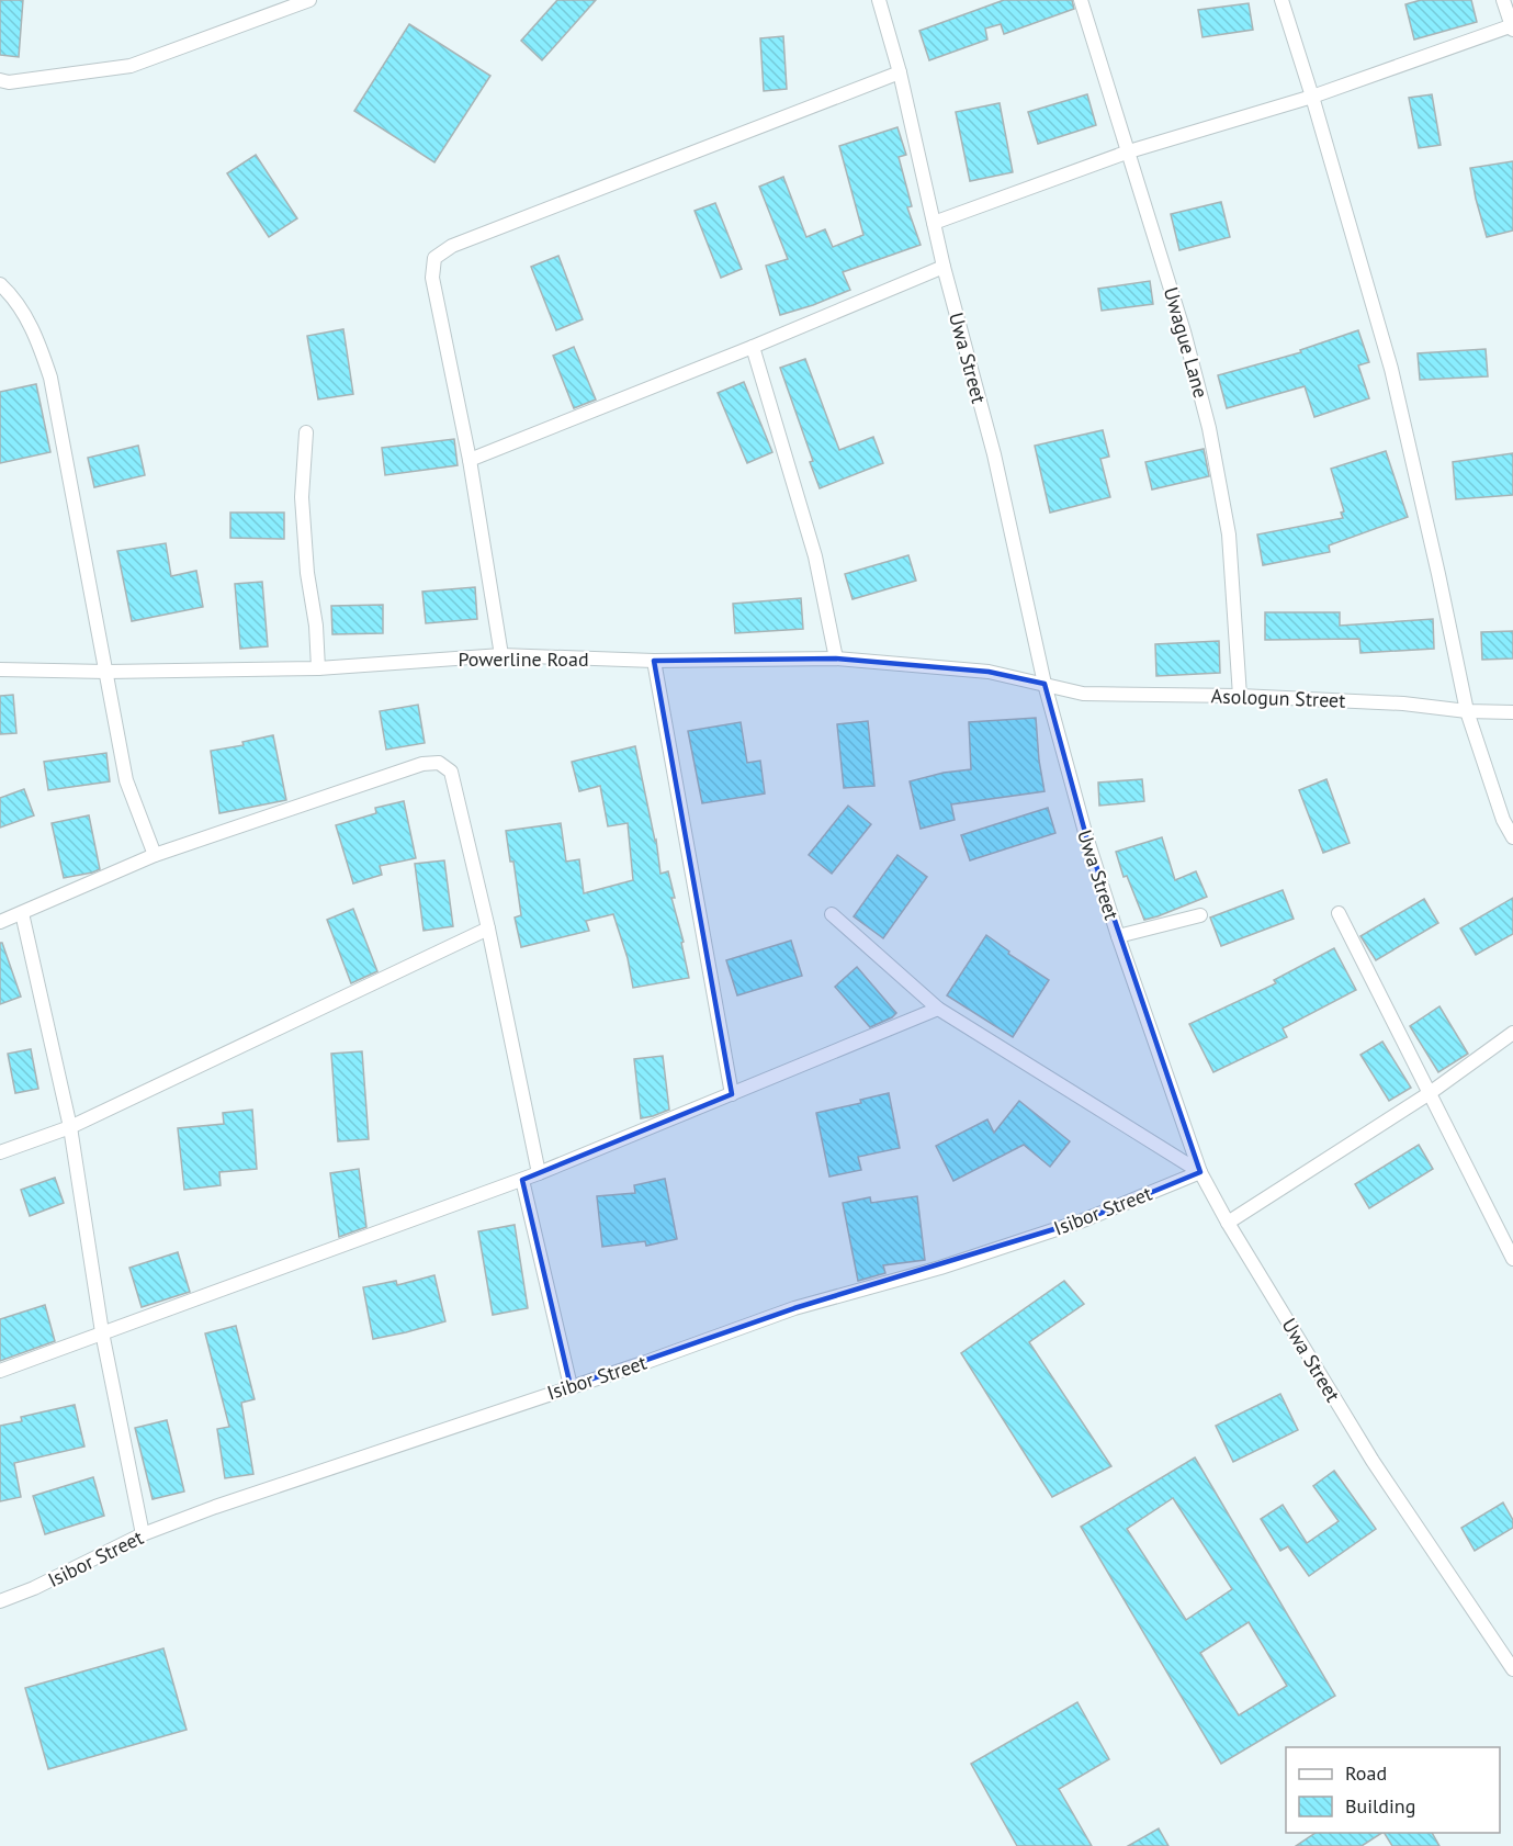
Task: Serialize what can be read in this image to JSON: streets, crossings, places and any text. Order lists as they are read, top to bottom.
{
  "streets": {
    "street": [
      "Uwague Lane",
      "Uwa Street",
      "Powerline Road",
      "Asologun Street",
      "Isibor Street"
    ]
  },
  "crossings": [
    ["Uwague Lane", "Asologun Street"],
    ["Uwa Street", "Powerline Road"],
    ["Uwa Street", "Asologun Street"],
    ["Uwa Street", "Isibor Street"],
    ["Powerline Road", "Asologun Street"]
  ],
  "legend": ["Road", "Building"]
}
